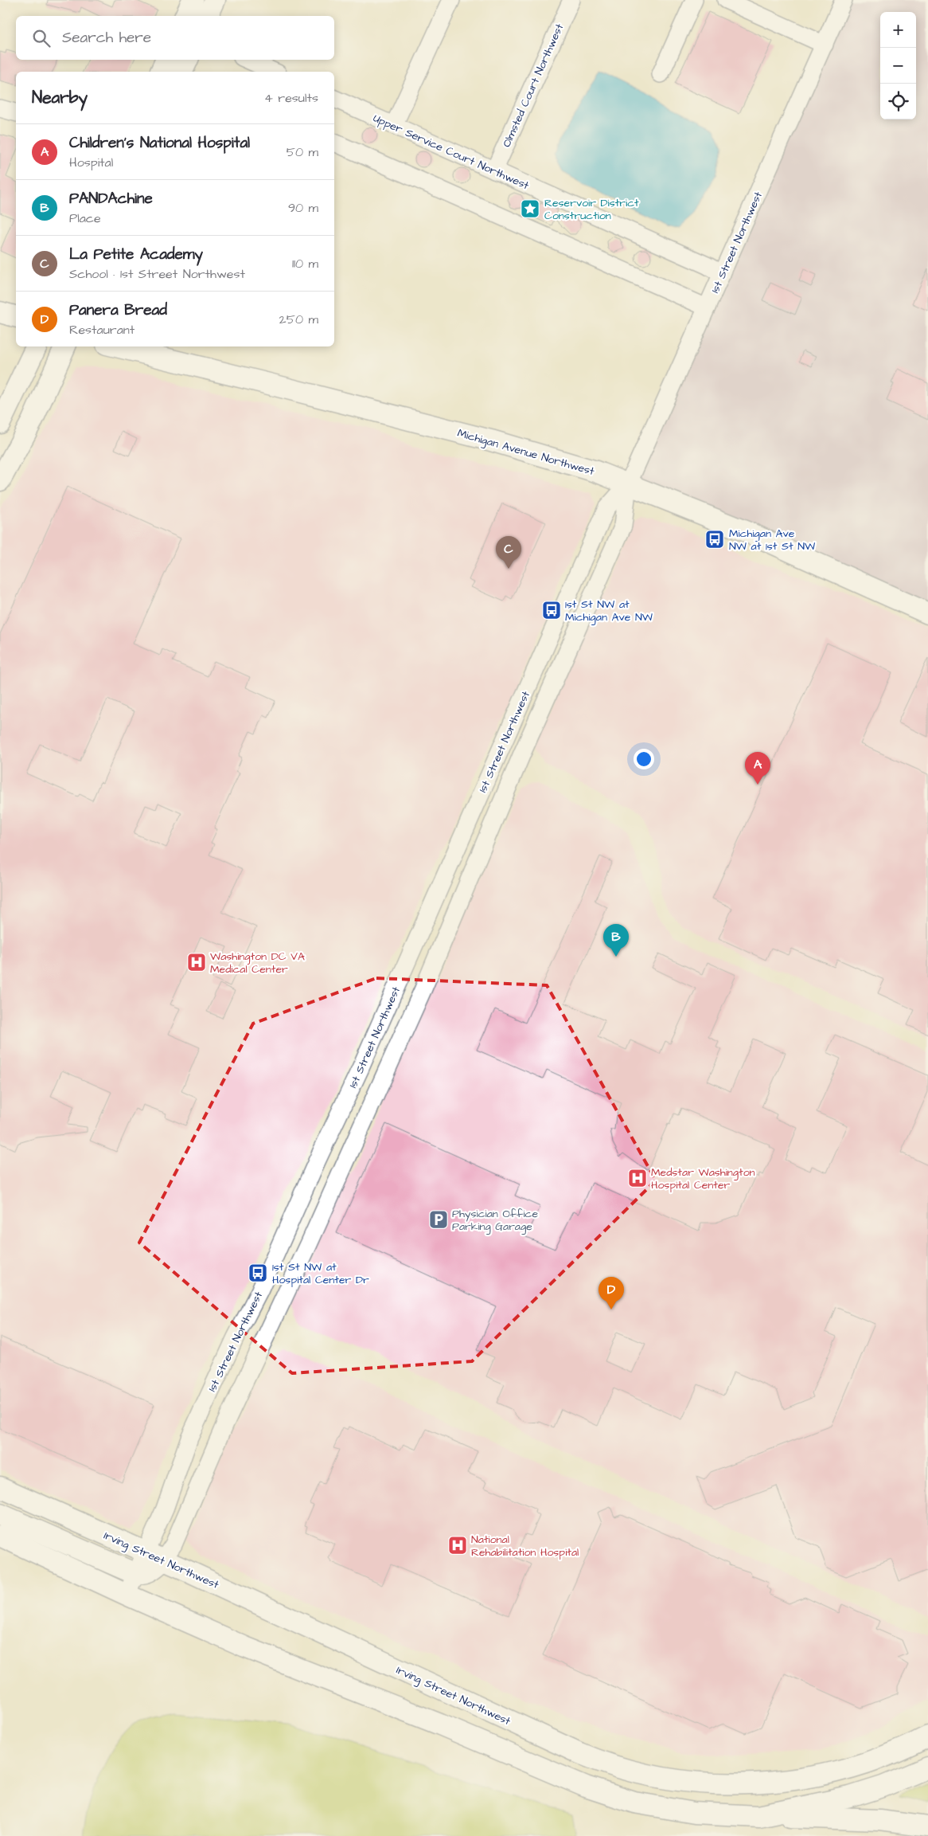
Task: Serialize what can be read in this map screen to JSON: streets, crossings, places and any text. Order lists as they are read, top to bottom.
{
  "streets": {
    "main road": ["Michigan Avenue Northwest", "Irving Street Northwest"],
    "street": ["Olmsted Court Northwest", "Upper Service Court Northwest", "1st Street Northwest"]
  },
  "crossings": [
    ["Olmsted Court Northwest", "Upper Service Court Northwest"],
    ["Upper Service Court Northwest", "1st Street Northwest"],
    ["1st Street Northwest", "Michigan Avenue Northwest"],
    ["1st Street Northwest", "Irving Street Northwest"]
  ],
  "places": {
    "place": ["Reservoir District Construction"],
    "bus stop": ["Michigan Ave NW at 1st St NW", "1st St NW at Michigan Ave NW", "1st St NW at Hospital Center Dr"],
    "hospital": ["Washington DC VA Medical Center", "Medstar Washington Hospital Center", "National Rehabilitation Hospital"],
    "parking": ["Physician Office Parking Garage"]
  },
  "page": {
    "map_buttons": ["+", "−"],
    "search": "Search here",
    "heading": ["Nearby", "4 results"],
    "list": [
      {
        "mark": "A",
        "name": "Children's National Hospital",
        "note": "Hospital",
        "value": "50 m"
      },
      {
        "mark": "B",
        "name": "PANDAchine",
        "note": "Place",
        "value": "90 m"
      },
      {
        "mark": "C",
        "name": "La Petite Academy",
        "note": "School · 1st Street Northwest",
        "value": "110 m"
      },
      {
        "mark": "D",
        "name": "Panera Bread",
        "note": "Restaurant",
        "value": "250 m"
      }
    ],
    "pins": [
      "C",
      "A",
      "B",
      "D"
    ]
  }
}
